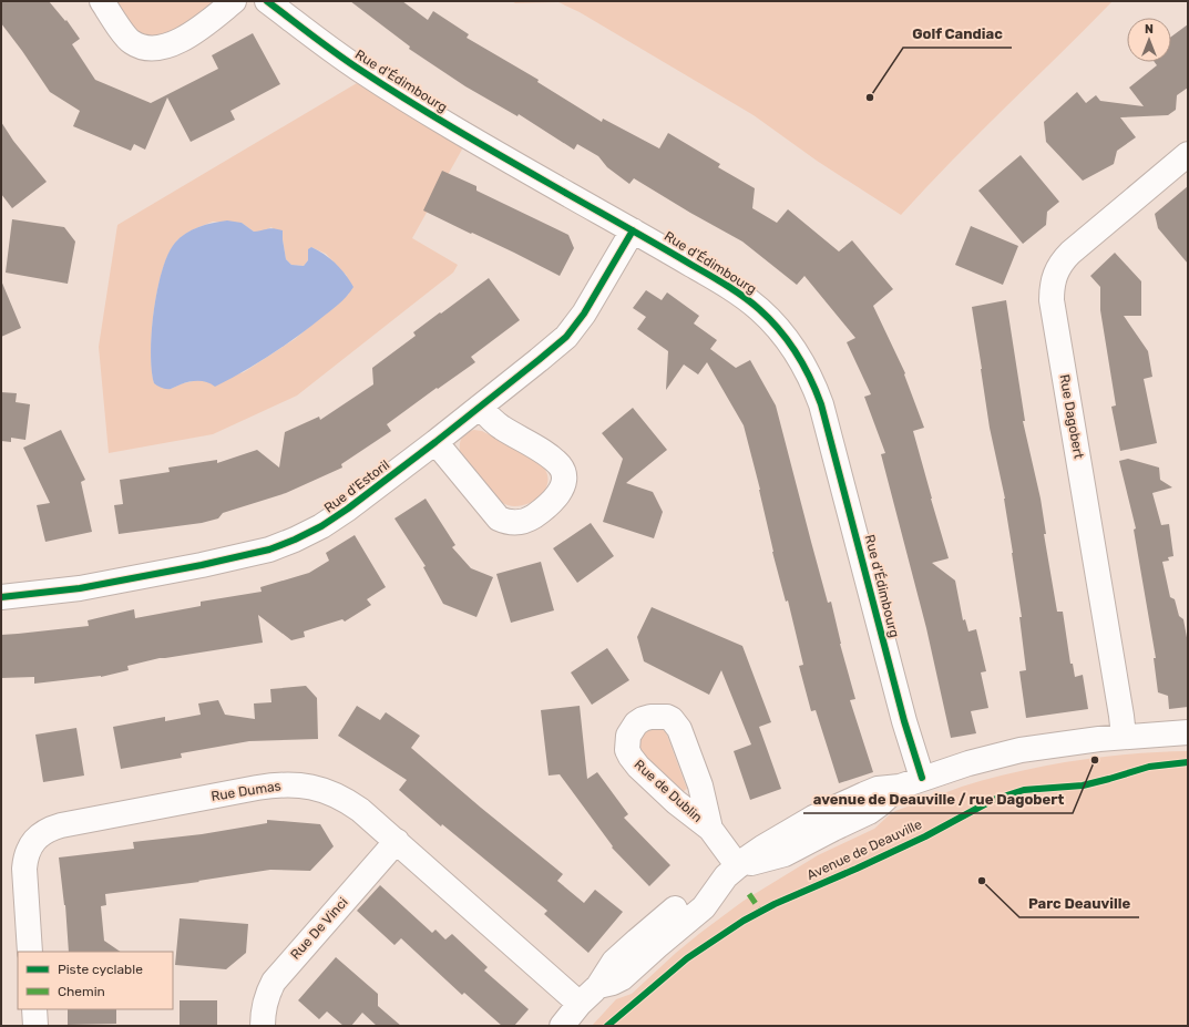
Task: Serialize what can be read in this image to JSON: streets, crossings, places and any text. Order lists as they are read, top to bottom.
{
  "streets": {
    "street": [
      "Rue d'Édimbourg",
      "Rue Dagobert",
      "Rue d'Estoril",
      "Rue Dumas",
      "Rue de Dublin",
      "Rue De Vinci"
    ],
    "cycle path": ["Avenue de Deauville"]
  },
  "crossings": [
    ["Rue d'Édimbourg", "Rue d'Estoril"],
    ["Rue Dumas", "Rue De Vinci"]
  ],
  "places": ["Golf Candiac", "avenue de Deauville / rue Dagobert", "Parc Deauville"],
  "legend": ["Piste cyclable", "Chemin"],
  "north": "top"
}
